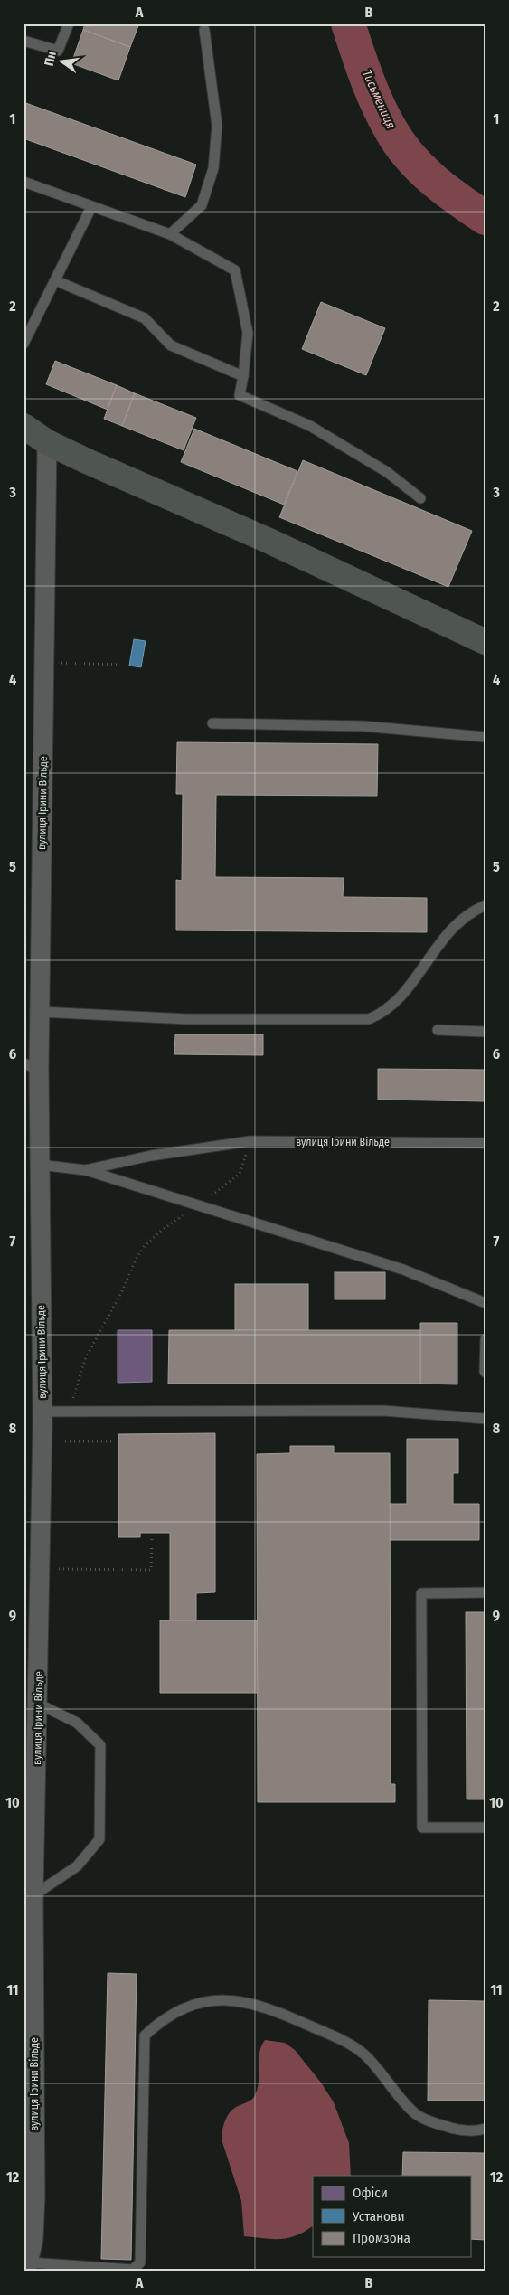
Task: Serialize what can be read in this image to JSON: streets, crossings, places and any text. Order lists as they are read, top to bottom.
{
  "streets": {
    "street": ["вулиця Ірини Вільде"]
  },
  "water": ["Тисьмениця"],
  "legend": ["Офіси", "Установи", "Промзона"],
  "north": "left",
  "grid": {
    "columns": ["A", "B"],
    "rows": [
      "1",
      "2",
      "3",
      "4",
      "5",
      "6",
      "7",
      "8",
      "9",
      "10",
      "11",
      "12"
    ]
  }
}
